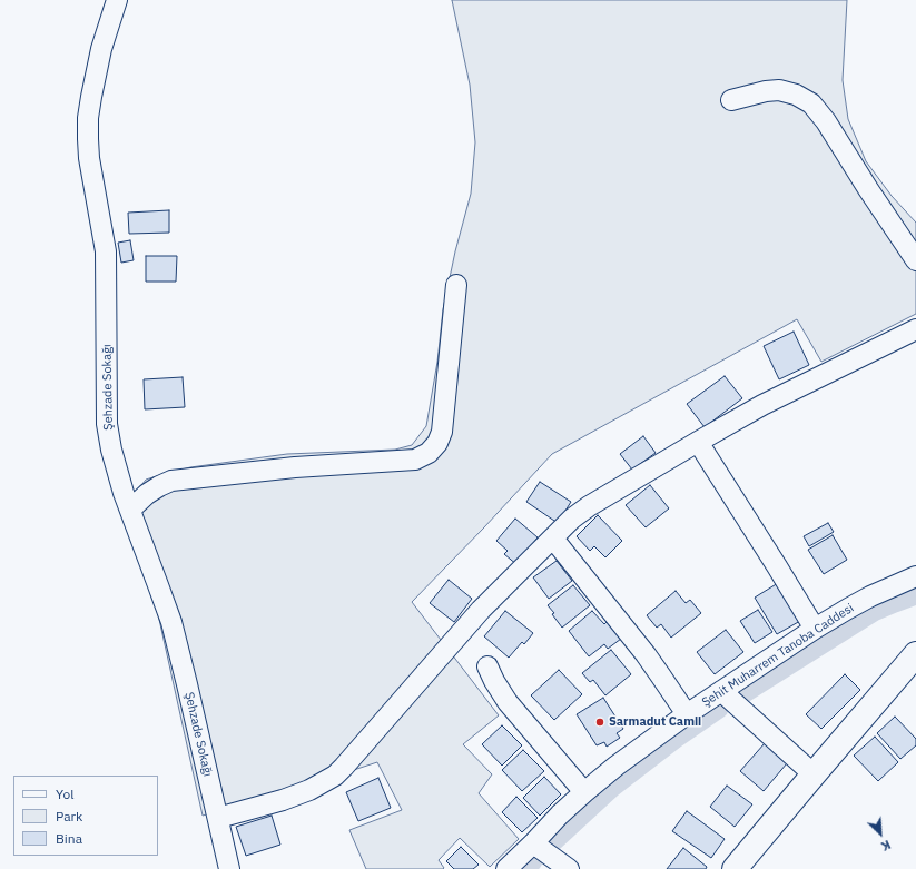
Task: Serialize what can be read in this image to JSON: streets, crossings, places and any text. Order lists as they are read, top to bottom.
{
  "streets": {
    "street": ["Şehzade Sokağı", "Şehit Muharrem Tanoba Caddesi"]
  },
  "places": ["Sarmadut Camii"],
  "legend": ["Yol", "Park", "Bina"],
  "north": "bottom right"
}
